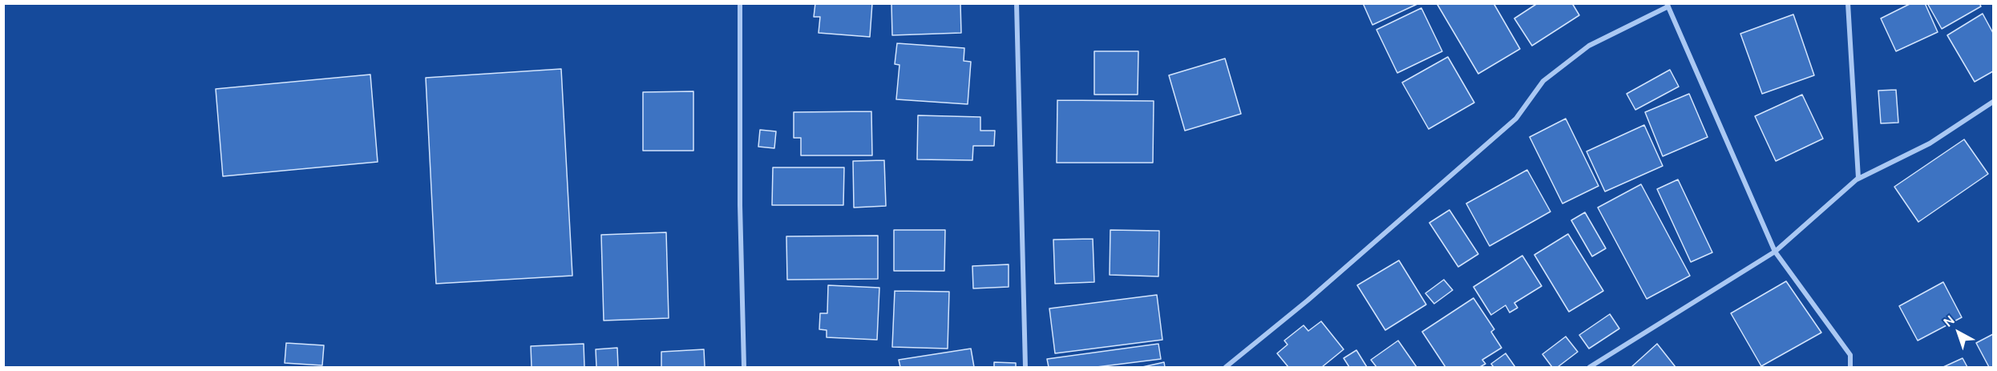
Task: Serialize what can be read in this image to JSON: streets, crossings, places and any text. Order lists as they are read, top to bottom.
{
  "north": "top left"
}
